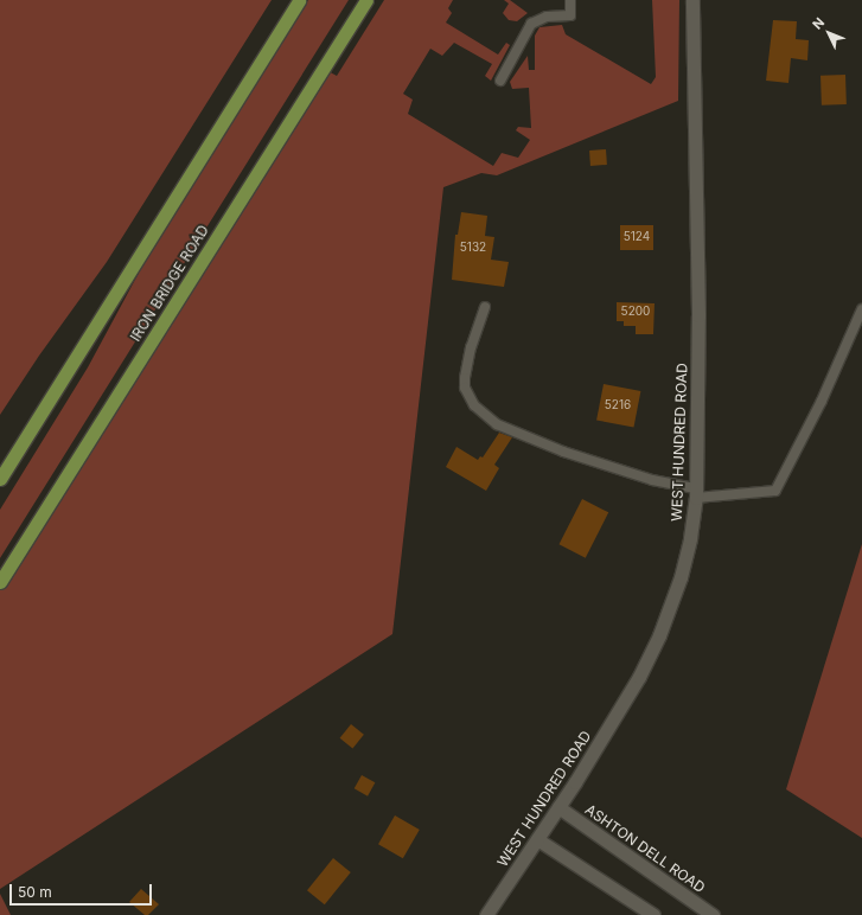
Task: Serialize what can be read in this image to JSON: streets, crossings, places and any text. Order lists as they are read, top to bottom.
{
  "streets": {
    "main road": ["IRON BRIDGE ROAD"],
    "street": ["WEST HUNDRED ROAD", "ASHTON DELL ROAD"]
  },
  "crossings": [
    ["WEST HUNDRED ROAD", "ASHTON DELL ROAD"]
  ],
  "house_numbers": [
    "5124",
    "5132",
    "5200",
    "5216"
  ],
  "scale_bar": "50 m",
  "north": "top left"
}
